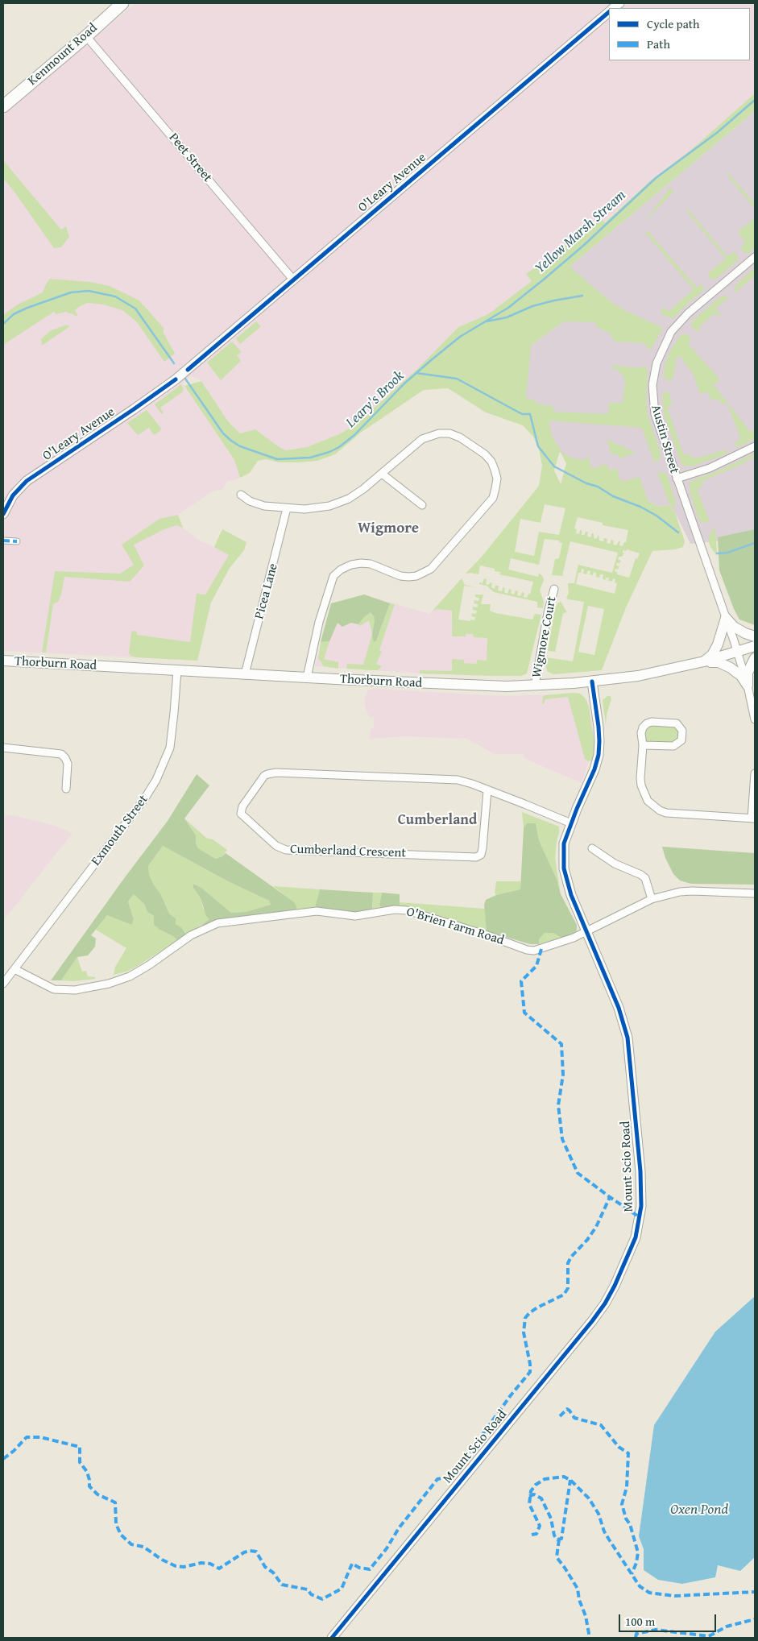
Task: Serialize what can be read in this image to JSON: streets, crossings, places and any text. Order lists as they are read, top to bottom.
{
  "streets": {
    "main road": ["Kenmount Road", "Thorburn Road"],
    "street": [
      "Peet Street",
      "O'Leary Avenue",
      "Austin Street",
      "Picea Lane",
      "Wigmore Court",
      "Exmouth Street",
      "Cumberland Crescent",
      "O'Brien Farm Road",
      "Mount Scio Road"
    ]
  },
  "crossings": [
    ["Kenmount Road", "Peet Street"],
    ["Peet Street", "O'Leary Avenue"],
    ["Austin Street", "Thorburn Road"],
    ["Picea Lane", "Thorburn Road"],
    ["Wigmore Court", "Thorburn Road"],
    ["Thorburn Road", "Exmouth Street"],
    ["Thorburn Road", "Mount Scio Road"],
    ["Exmouth Street", "O'Brien Farm Road"],
    ["Cumberland Crescent", "Mount Scio Road"],
    ["O'Brien Farm Road", "Mount Scio Road"]
  ],
  "districts": ["Wigmore", "Cumberland"],
  "water": ["Yellow Marsh Stream", "Leary's Brook", "Oxen Pond"],
  "legend": ["Cycle path", "Path"],
  "scale_bar": "100 m"
}
